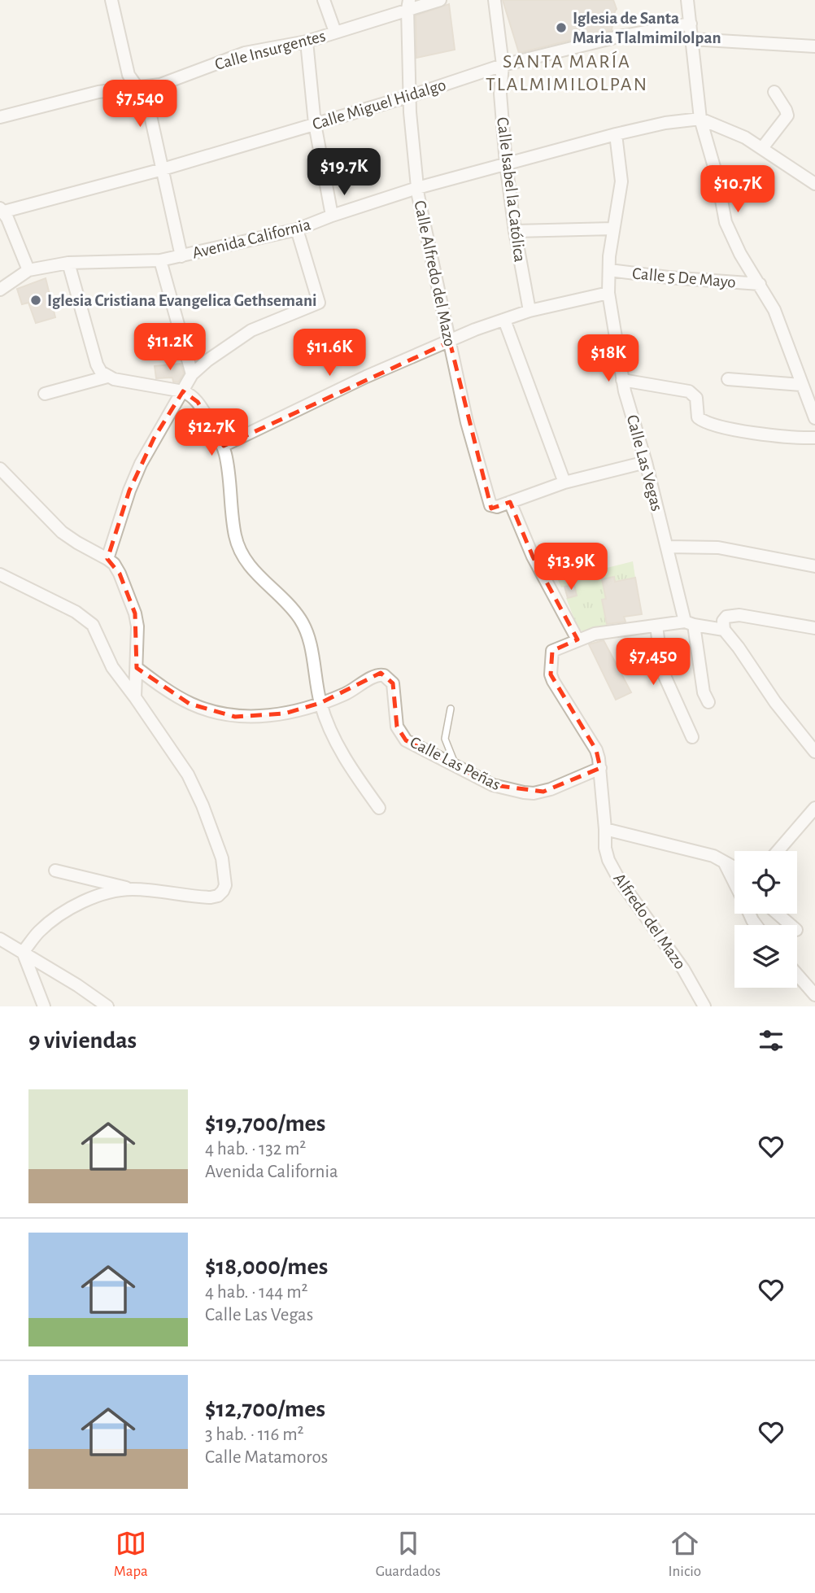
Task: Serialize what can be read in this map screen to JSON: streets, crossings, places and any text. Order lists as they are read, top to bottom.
{
  "streets": {
    "street": [
      "Calle Insurgentes",
      "Calle Miguel Hidalgo",
      "Calle Isabel la Católica",
      "Avenida California",
      "Calle Alfredo del Mazo",
      "Calle 5 De Mayo",
      "Calle Las Vegas",
      "Calle Las Peñas",
      "Alfredo del Mazo"
    ]
  },
  "crossings": [
    ["Calle Insurgentes", "Calle Alfredo del Mazo"],
    ["Calle Miguel Hidalgo", "Calle Isabel la Católica"],
    ["Calle Miguel Hidalgo", "Calle Alfredo del Mazo"],
    ["Calle Isabel la Católica", "Avenida California"],
    ["Avenida California", "Calle Alfredo del Mazo"],
    ["Avenida California", "Calle Las Vegas"],
    ["Calle 5 De Mayo", "Calle Las Vegas"],
    ["Calle Las Peñas", "Alfredo del Mazo"]
  ],
  "districts": ["SANTA MARÍA TLALMIMILOLPAN"],
  "places": ["Iglesia de Santa Maria Tlalmimilolpan", "Iglesia Cristiana Evangelica Gethsemani"],
  "page": {
    "price": [
      "$7,540",
      "$19.7K",
      "$10.7K",
      "$11.2K",
      "$11.6K",
      "$18K",
      "$12.7K",
      "$13.9K",
      "$7,450"
    ],
    "heading": "9 viviendas",
    "list": [
      {
        "name": "$19,700/mes",
        "note": "4 hab. · 132 m² · Avenida California"
      },
      {
        "name": "$18,000/mes",
        "note": "4 hab. · 144 m² · Calle Las Vegas"
      },
      {
        "name": "$12,700/mes",
        "note": "3 hab. · 116 m² · Calle Matamoros"
      }
    ],
    "tabs": ["Mapa", "Guardados", "Inicio"]
  }
}
